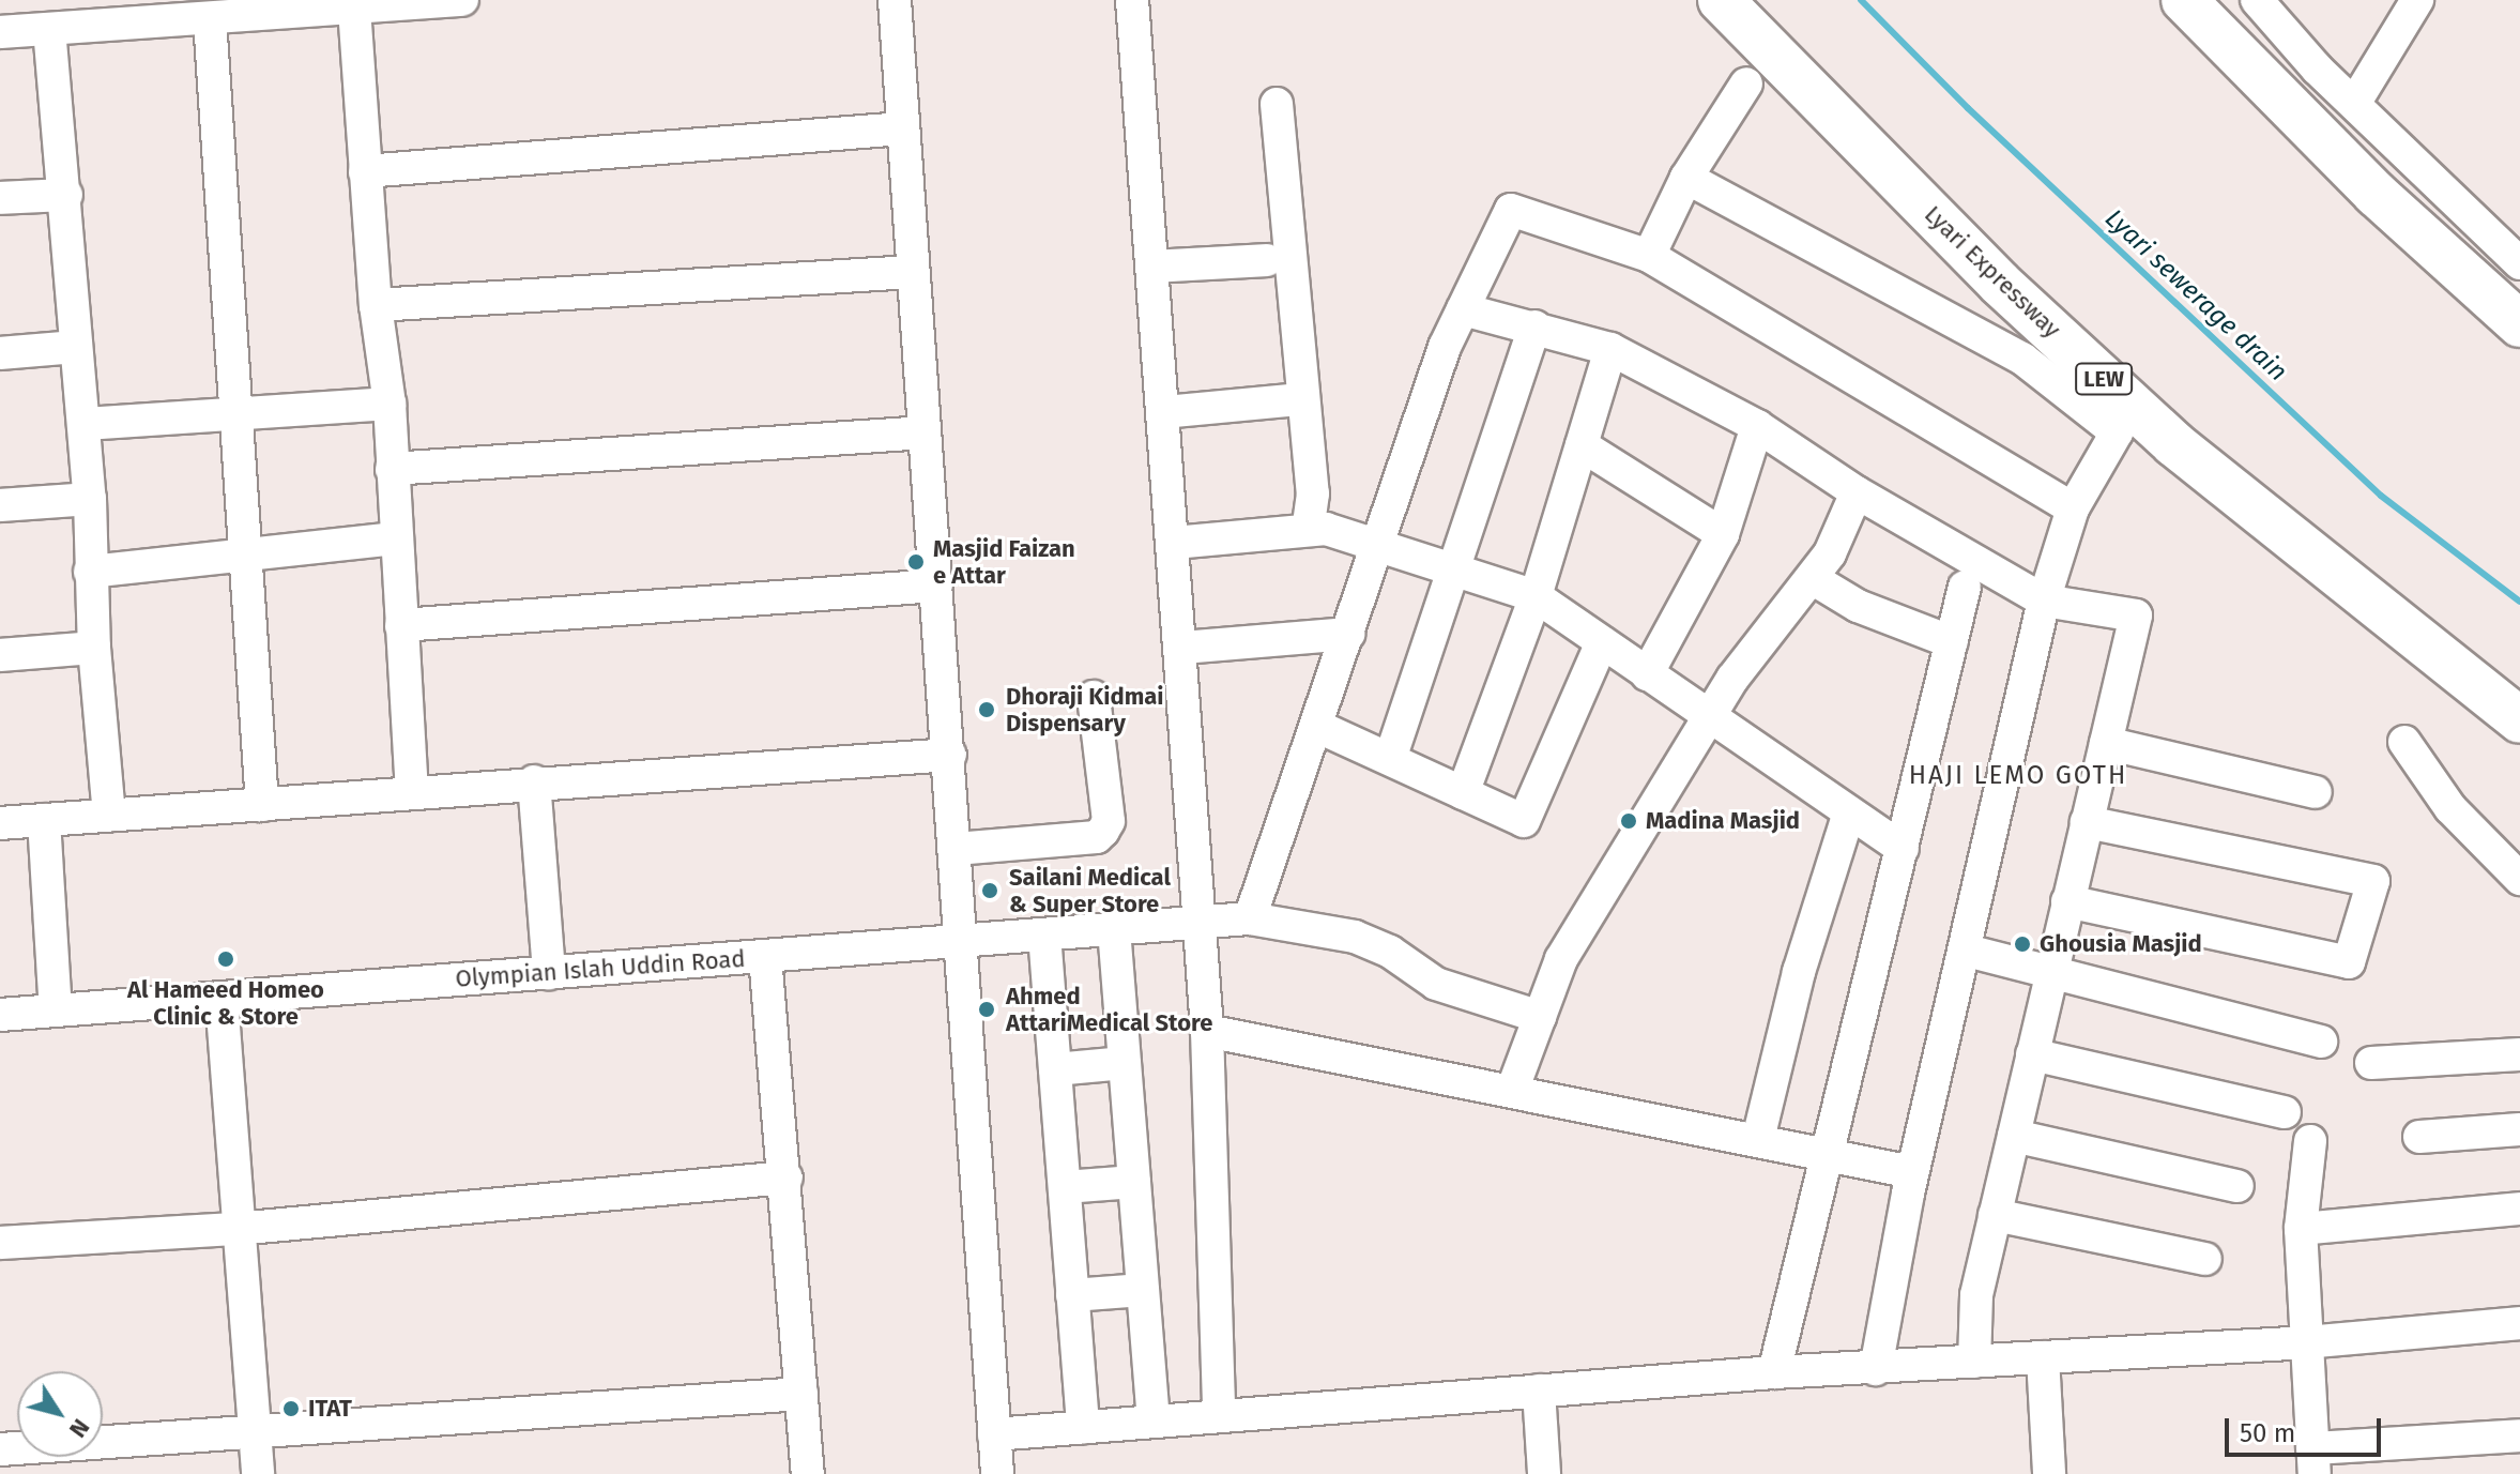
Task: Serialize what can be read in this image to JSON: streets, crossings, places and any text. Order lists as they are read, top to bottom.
{
  "streets": {
    "highway": ["Lyari Expressway", "LEW"],
    "street": ["Olympian Islah Uddin Road"]
  },
  "districts": ["HAJI LEMO GOTH"],
  "water": ["Lyari sewerage drain"],
  "places": [
    "Masjid Faizan e Attar",
    "Dhoraji Kidmai Dispensary",
    "Madina Masjid",
    "Sailani Medical & Super Store",
    "Ghousia Masjid",
    "Al Hameed Homeo Clinic & Store",
    "Ahmed AttariMedical Store",
    "ITAT"
  ],
  "scale_bar": "50 m",
  "north": "bottom right"
}
